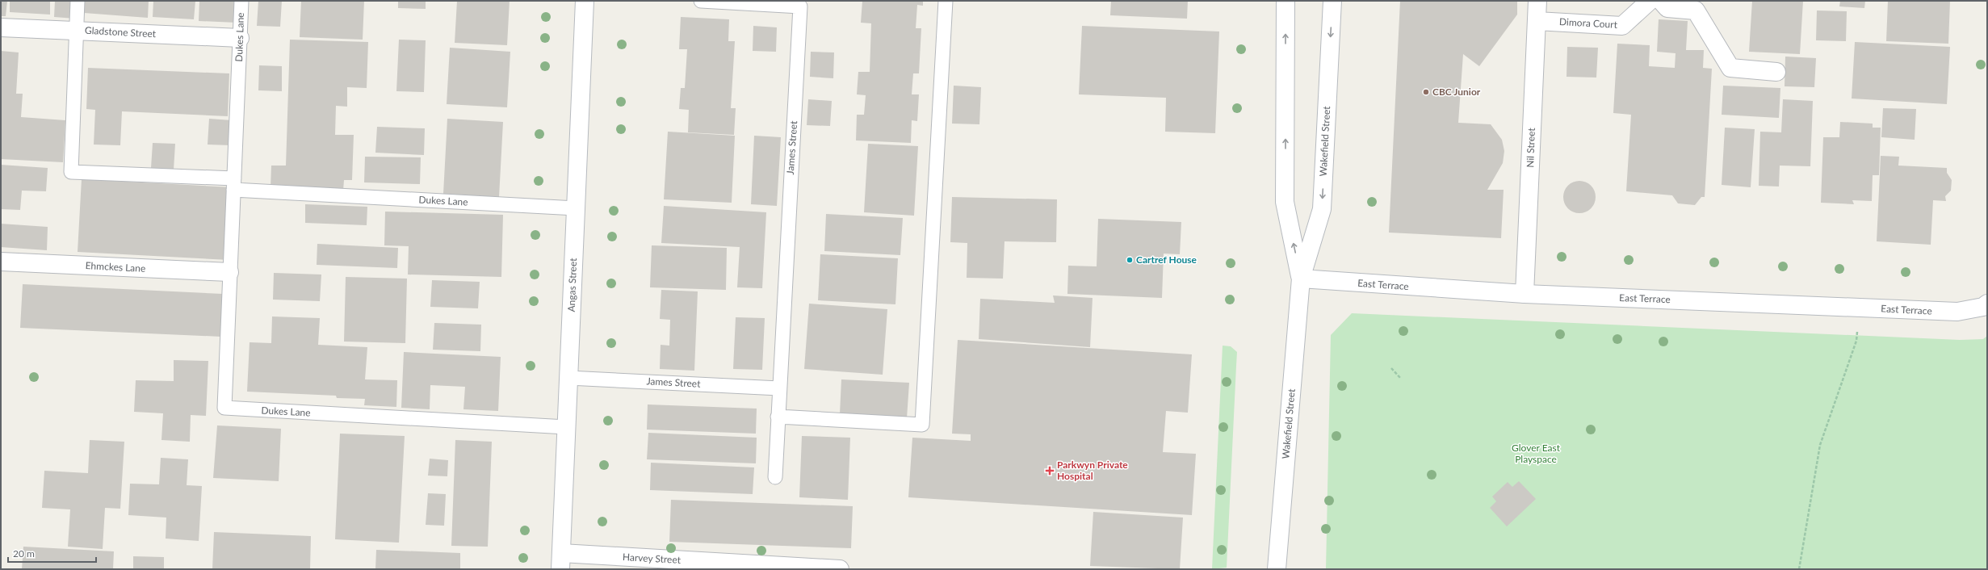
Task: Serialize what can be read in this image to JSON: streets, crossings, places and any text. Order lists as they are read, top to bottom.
{
  "streets": {
    "street": [
      "Dimora Court",
      "Gladstone Street",
      "Wakefield Street",
      "Nil Street",
      "Ehmckes Lane",
      "Angas Street",
      "East Terrace",
      "Harvey Street"
    ],
    "lane": ["Dukes Lane", "James Street"]
  },
  "crossings": [
    ["Dimora Court", "Nil Street"],
    ["Gladstone Street", "Dukes Lane"],
    ["Dukes Lane", "Ehmckes Lane"],
    ["Dukes Lane", "Angas Street"],
    ["Wakefield Street", "East Terrace"],
    ["James Street", "Angas Street"],
    ["Nil Street", "East Terrace"],
    ["Angas Street", "Harvey Street"]
  ],
  "parks": ["Glover East Playspace"],
  "places": {
    "other": ["CBC Junior", "Cartref House"],
    "health": ["Parkwyn Private Hospital"]
  },
  "scale_bar": "20 m"
}
